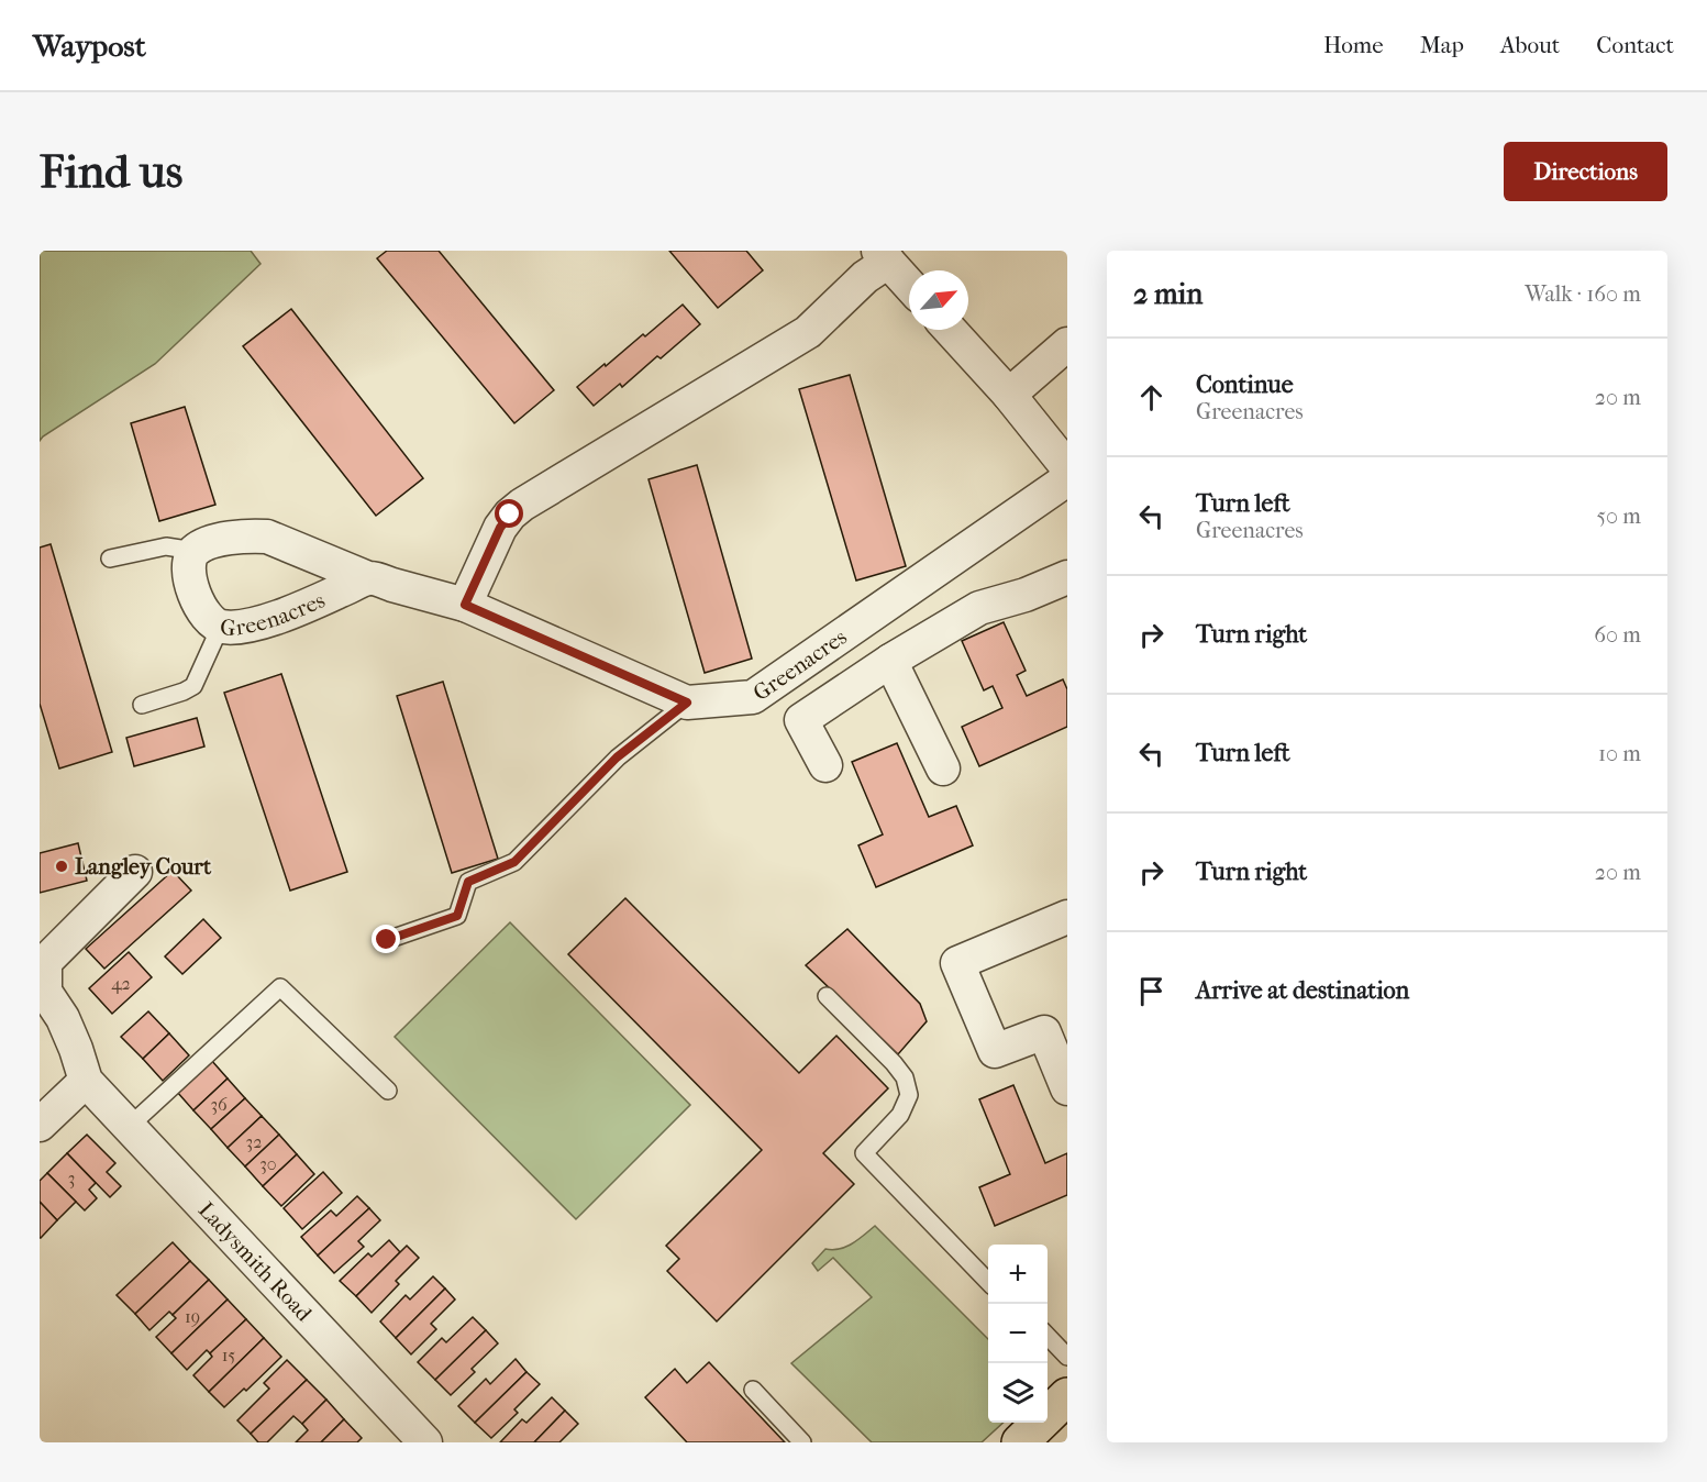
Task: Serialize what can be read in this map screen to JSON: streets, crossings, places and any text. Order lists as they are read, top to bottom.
{
  "streets": {
    "street": ["Greenacres", "Ladysmith Road"]
  },
  "places": ["Langley Court"],
  "house_numbers": [
    "42",
    "36",
    "32",
    "30",
    "3",
    "19",
    "15"
  ],
  "north": "top right",
  "page": {
    "header": "Waypost",
    "nav": [
      "Home",
      "Map",
      "About",
      "Contact"
    ],
    "buttons": "Directions",
    "title": "Find us",
    "heading": ["2 min", "Walk · 160 m"],
    "list": [
      ["Continue", "Greenacres", "20 m"],
      ["Turn left", "Greenacres", "50 m"],
      ["Turn right", "60 m"],
      ["Turn left", "10 m"],
      ["Turn right", "20 m"],
      "Arrive at destination"
    ],
    "map_buttons": ["+", "−"]
  }
}
